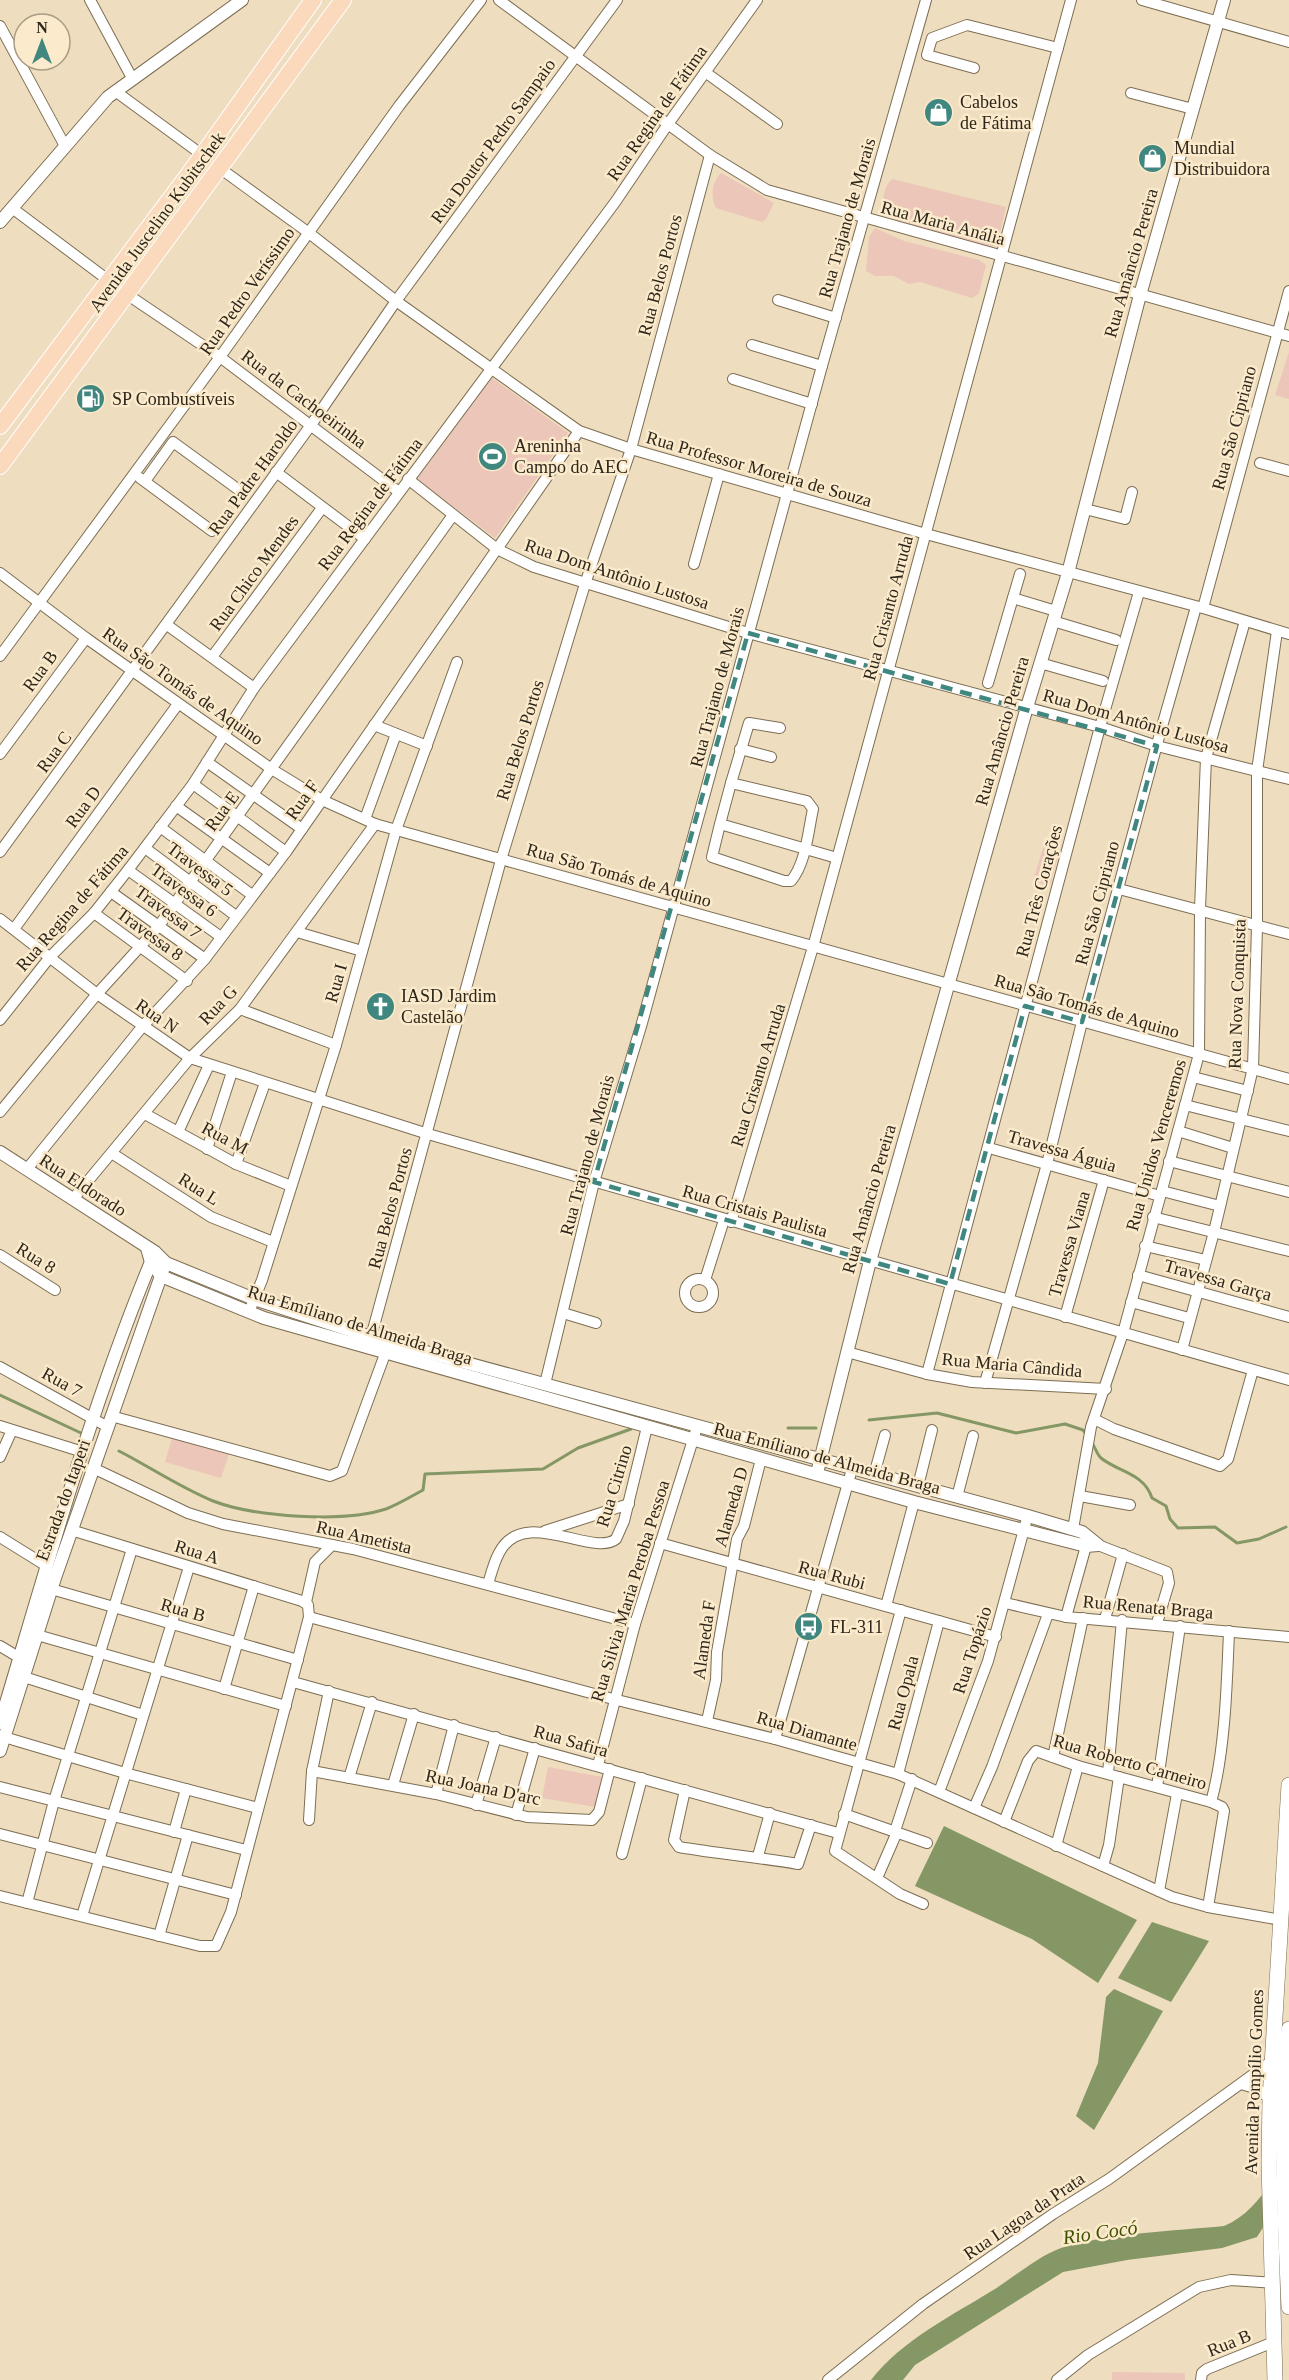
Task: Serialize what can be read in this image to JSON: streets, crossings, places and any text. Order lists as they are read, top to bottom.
{
  "streets": {
    "main road": ["Avenida Juscelino Kubitschek", "Avenida Pompílio Gomes"],
    "street": [
      "Rua Regina de Fátima",
      "Rua Doutor Pedro Sampaio",
      "Rua Trajano de Morais",
      "Rua Maria Anália",
      "Rua Amâncio Pereira",
      "Rua Belos Portos",
      "Rua Pedro Veríssimo",
      "Rua da Cachoeirinha",
      "Rua São Cipriano",
      "Rua Professor Moreira de Souza",
      "Rua Padre Haroldo",
      "Rua Chico Mendes",
      "Rua Dom Antônio Lustosa",
      "Rua Crisanto Arruda",
      "Rua B",
      "Rua São Tomás de Aquino",
      "Rua C",
      "Rua F",
      "Rua D",
      "Rua E",
      "Travessa 5",
      "Travessa 6",
      "Rua Três Corações",
      "Travessa 7",
      "Travessa 8",
      "Rua I",
      "Rua Nova Conquista",
      "Rua G",
      "Rua N",
      "Rua M",
      "Rua Unidos Venceremos",
      "Travessa Águia",
      "Rua Eldorado",
      "Rua L",
      "Rua Cristais Paulista",
      "Travessa Viana",
      "Rua 8",
      "Travessa Garça",
      "Rua Emíliano de Almeida Braga",
      "Rua Maria Cândida",
      "Rua 7",
      "Rua Citrino",
      "Estrada do Itaperi",
      "Alameda D",
      "Rua Ametista",
      "Rua A",
      "Rua Rubi",
      "Rua Silvia Maria Peroba Pessoa",
      "Rua Renata Braga",
      "Alameda F",
      "Rua Topázio",
      "Rua Opala",
      "Rua Diamante",
      "Rua Safira",
      "Rua Roberto Carneiro",
      "Rua Joana D'arc",
      "Rua Lagoa da Prata"
    ]
  },
  "crossings": [
    ["Rua Regina de Fátima", "Rua Maria Anália"],
    ["Rua Regina de Fátima", "Rua da Cachoeirinha"],
    ["Rua Regina de Fátima", "Rua Professor Moreira de Souza"],
    ["Rua Regina de Fátima", "Rua Dom Antônio Lustosa"],
    ["Rua Regina de Fátima", "Rua São Tomás de Aquino"],
    ["Rua Regina de Fátima", "Travessa 5"],
    ["Rua Regina de Fátima", "Travessa 6"],
    ["Rua Regina de Fátima", "Travessa 7"],
    ["Rua Regina de Fátima", "Travessa 8"],
    ["Rua Regina de Fátima", "Rua N"],
    ["Rua Doutor Pedro Sampaio", "Rua Maria Anália"],
    ["Rua Doutor Pedro Sampaio", "Rua Professor Moreira de Souza"],
    ["Rua Doutor Pedro Sampaio", "Rua Padre Haroldo"],
    ["Rua Trajano de Morais", "Rua Maria Anália"],
    ["Rua Trajano de Morais", "Rua Professor Moreira de Souza"],
    ["Rua Trajano de Morais", "Rua Dom Antônio Lustosa"],
    ["Rua Trajano de Morais", "Rua São Tomás de Aquino"],
    ["Rua Trajano de Morais", "Rua Cristais Paulista"],
    ["Rua Trajano de Morais", "Rua Emíliano de Almeida Braga"],
    ["Avenida Juscelino Kubitschek", "Rua da Cachoeirinha"],
    ["Avenida Juscelino Kubitschek", "Rua Professor Moreira de Souza"],
    ["Rua Maria Anália", "Rua Amâncio Pereira"],
    ["Rua Maria Anália", "Rua Belos Portos"],
    ["Rua Maria Anália", "Rua São Cipriano"],
    ["Rua Maria Anália", "Rua Crisanto Arruda"],
    ["Rua Amâncio Pereira", "Rua Professor Moreira de Souza"],
    ["Rua Amâncio Pereira", "Rua Dom Antônio Lustosa"],
    ["Rua Amâncio Pereira", "Rua São Tomás de Aquino"],
    ["Rua Amâncio Pereira", "Rua Cristais Paulista"],
    ["Rua Amâncio Pereira", "Rua Emíliano de Almeida Braga"],
    ["Rua Amâncio Pereira", "Rua Maria Cândida"],
    ["Rua Belos Portos", "Rua Professor Moreira de Souza"],
    ["Rua Belos Portos", "Rua Dom Antônio Lustosa"],
    ["Rua Belos Portos", "Rua São Tomás de Aquino"],
    ["Rua Belos Portos", "Rua Cristais Paulista"],
    ["Rua Belos Portos", "Rua Emíliano de Almeida Braga"],
    ["Rua Pedro Veríssimo", "Rua da Cachoeirinha"],
    ["Rua Pedro Veríssimo", "Rua Professor Moreira de Souza"],
    ["Rua Pedro Veríssimo", "Rua São Tomás de Aquino"],
    ["Rua da Cachoeirinha", "Rua Padre Haroldo"],
    ["Rua São Cipriano", "Rua Professor Moreira de Souza"],
    ["Rua São Cipriano", "Rua Dom Antônio Lustosa"],
    ["Rua São Cipriano", "Rua São Tomás de Aquino"],
    ["Rua São Cipriano", "Travessa Águia"],
    ["Rua São Cipriano", "Rua Cristais Paulista"],
    ["Rua São Cipriano", "Rua Maria Cândida"],
    ["Rua Professor Moreira de Souza", "Rua Padre Haroldo"],
    ["Rua Professor Moreira de Souza", "Rua Crisanto Arruda"],
    ["Rua Professor Moreira de Souza", "Rua F"],
    ["Rua Professor Moreira de Souza", "Rua Três Corações"],
    ["Rua Professor Moreira de Souza", "Rua Nova Conquista"],
    ["Rua Professor Moreira de Souza", "Rua Unidos Venceremos"],
    ["Rua Padre Haroldo", "Rua São Tomás de Aquino"],
    ["Rua Padre Haroldo", "Rua C"],
    ["Rua Dom Antônio Lustosa", "Rua Crisanto Arruda"],
    ["Rua Dom Antônio Lustosa", "Rua F"],
    ["Rua Dom Antônio Lustosa", "Rua E"],
    ["Rua Dom Antônio Lustosa", "Rua Três Corações"],
    ["Rua Dom Antônio Lustosa", "Rua Nova Conquista"],
    ["Rua Dom Antônio Lustosa", "Rua Unidos Venceremos"],
    ["Rua Crisanto Arruda", "Rua São Tomás de Aquino"],
    ["Rua Crisanto Arruda", "Rua Cristais Paulista"],
    ["Rua B", "Rua São Tomás de Aquino"],
    ["Rua B", "Avenida Pompílio Gomes"],
    ["Rua São Tomás de Aquino", "Rua C"],
    ["Rua São Tomás de Aquino", "Rua F"],
    ["Rua São Tomás de Aquino", "Rua D"],
    ["Rua São Tomás de Aquino", "Rua E"],
    ["Rua São Tomás de Aquino", "Rua Três Corações"],
    ["Rua São Tomás de Aquino", "Rua I"],
    ["Rua São Tomás de Aquino", "Rua Nova Conquista"],
    ["Rua São Tomás de Aquino", "Rua G"],
    ["Rua São Tomás de Aquino", "Rua Unidos Venceremos"],
    ["Rua F", "Travessa 5"],
    ["Rua F", "Travessa 6"],
    ["Rua F", "Travessa 7"],
    ["Rua F", "Travessa 8"],
    ["Rua F", "Rua N"],
    ["Rua F", "Rua Eldorado"],
    ["Rua D", "Rua N"],
    ["Rua E", "Travessa 5"],
    ["Rua E", "Travessa 6"],
    ["Rua E", "Travessa 7"],
    ["Rua E", "Travessa 8"],
    ["Rua E", "Rua N"],
    ["Rua Três Corações", "Travessa Águia"],
    ["Rua Três Corações", "Rua Cristais Paulista"],
    ["Rua Três Corações", "Rua Maria Cândida"],
    ["Rua I", "Rua N"],
    ["Rua I", "Rua M"],
    ["Rua I", "Rua L"],
    ["Rua I", "Rua Cristais Paulista"],
    ["Rua I", "Rua Emíliano de Almeida Braga"],
    ["Rua Nova Conquista", "Travessa Águia"],
    ["Rua Nova Conquista", "Rua Cristais Paulista"],
    ["Rua Nova Conquista", "Travessa Garça"],
    ["Rua G", "Rua N"],
    ["Rua G", "Rua M"],
    ["Rua G", "Rua Eldorado"],
    ["Rua G", "Rua L"],
    ["Rua N", "Rua Cristais Paulista"],
    ["Rua Unidos Venceremos", "Travessa Águia"],
    ["Rua Unidos Venceremos", "Rua Cristais Paulista"],
    ["Rua Unidos Venceremos", "Travessa Garça"],
    ["Rua Unidos Venceremos", "Rua Emíliano de Almeida Braga"],
    ["Rua Unidos Venceremos", "Rua Maria Cândida"],
    ["Travessa Águia", "Travessa Viana"],
    ["Rua Eldorado", "Rua Emíliano de Almeida Braga"],
    ["Rua Eldorado", "Estrada do Itaperi"],
    ["Rua Cristais Paulista", "Travessa Viana"],
    ["Rua Emíliano de Almeida Braga", "Rua 7"],
    ["Rua Emíliano de Almeida Braga", "Rua Citrino"],
    ["Rua Emíliano de Almeida Braga", "Estrada do Itaperi"],
    ["Rua Emíliano de Almeida Braga", "Alameda D"],
    ["Rua Emíliano de Almeida Braga", "Rua Silvia Maria Peroba Pessoa"],
    ["Rua Emíliano de Almeida Braga", "Rua Renata Braga"],
    ["Rua Emíliano de Almeida Braga", "Rua Topázio"],
    ["Rua 7", "Estrada do Itaperi"],
    ["Rua Citrino", "Rua Ametista"],
    ["Estrada do Itaperi", "Rua Ametista"],
    ["Estrada do Itaperi", "Rua A"],
    ["Alameda D", "Rua Rubi"],
    ["Alameda D", "Alameda F"],
    ["Rua Ametista", "Rua Silvia Maria Peroba Pessoa"],
    ["Rua A", "Rua Diamante"],
    ["Rua Rubi", "Rua Silvia Maria Peroba Pessoa"],
    ["Rua Rubi", "Alameda F"],
    ["Rua Rubi", "Rua Topázio"],
    ["Rua Rubi", "Rua Opala"],
    ["Rua Silvia Maria Peroba Pessoa", "Rua Diamante"],
    ["Rua Silvia Maria Peroba Pessoa", "Rua Safira"],
    ["Rua Renata Braga", "Rua Topázio"],
    ["Alameda F", "Rua Diamante"],
    ["Rua Topázio", "Rua Diamante"],
    ["Rua Opala", "Rua Diamante"],
    ["Rua Diamante", "Rua Roberto Carneiro"],
    ["Rua Diamante", "Avenida Pompílio Gomes"],
    ["Rua Safira", "Rua Joana D'arc"],
    ["Avenida Pompílio Gomes", "Rua Lagoa da Prata"]
  ],
  "water": ["Rio Cocó"],
  "places": {
    "shop": ["Cabelos de Fátima", "Mundial Distribuidora"],
    "fuel station": ["SP Combustíveis"],
    "sports": ["Areninha Campo do AEC"],
    "church": ["IASD Jardim Castelão"],
    "bus stop": ["FL-311"]
  },
  "north": "top"
}
